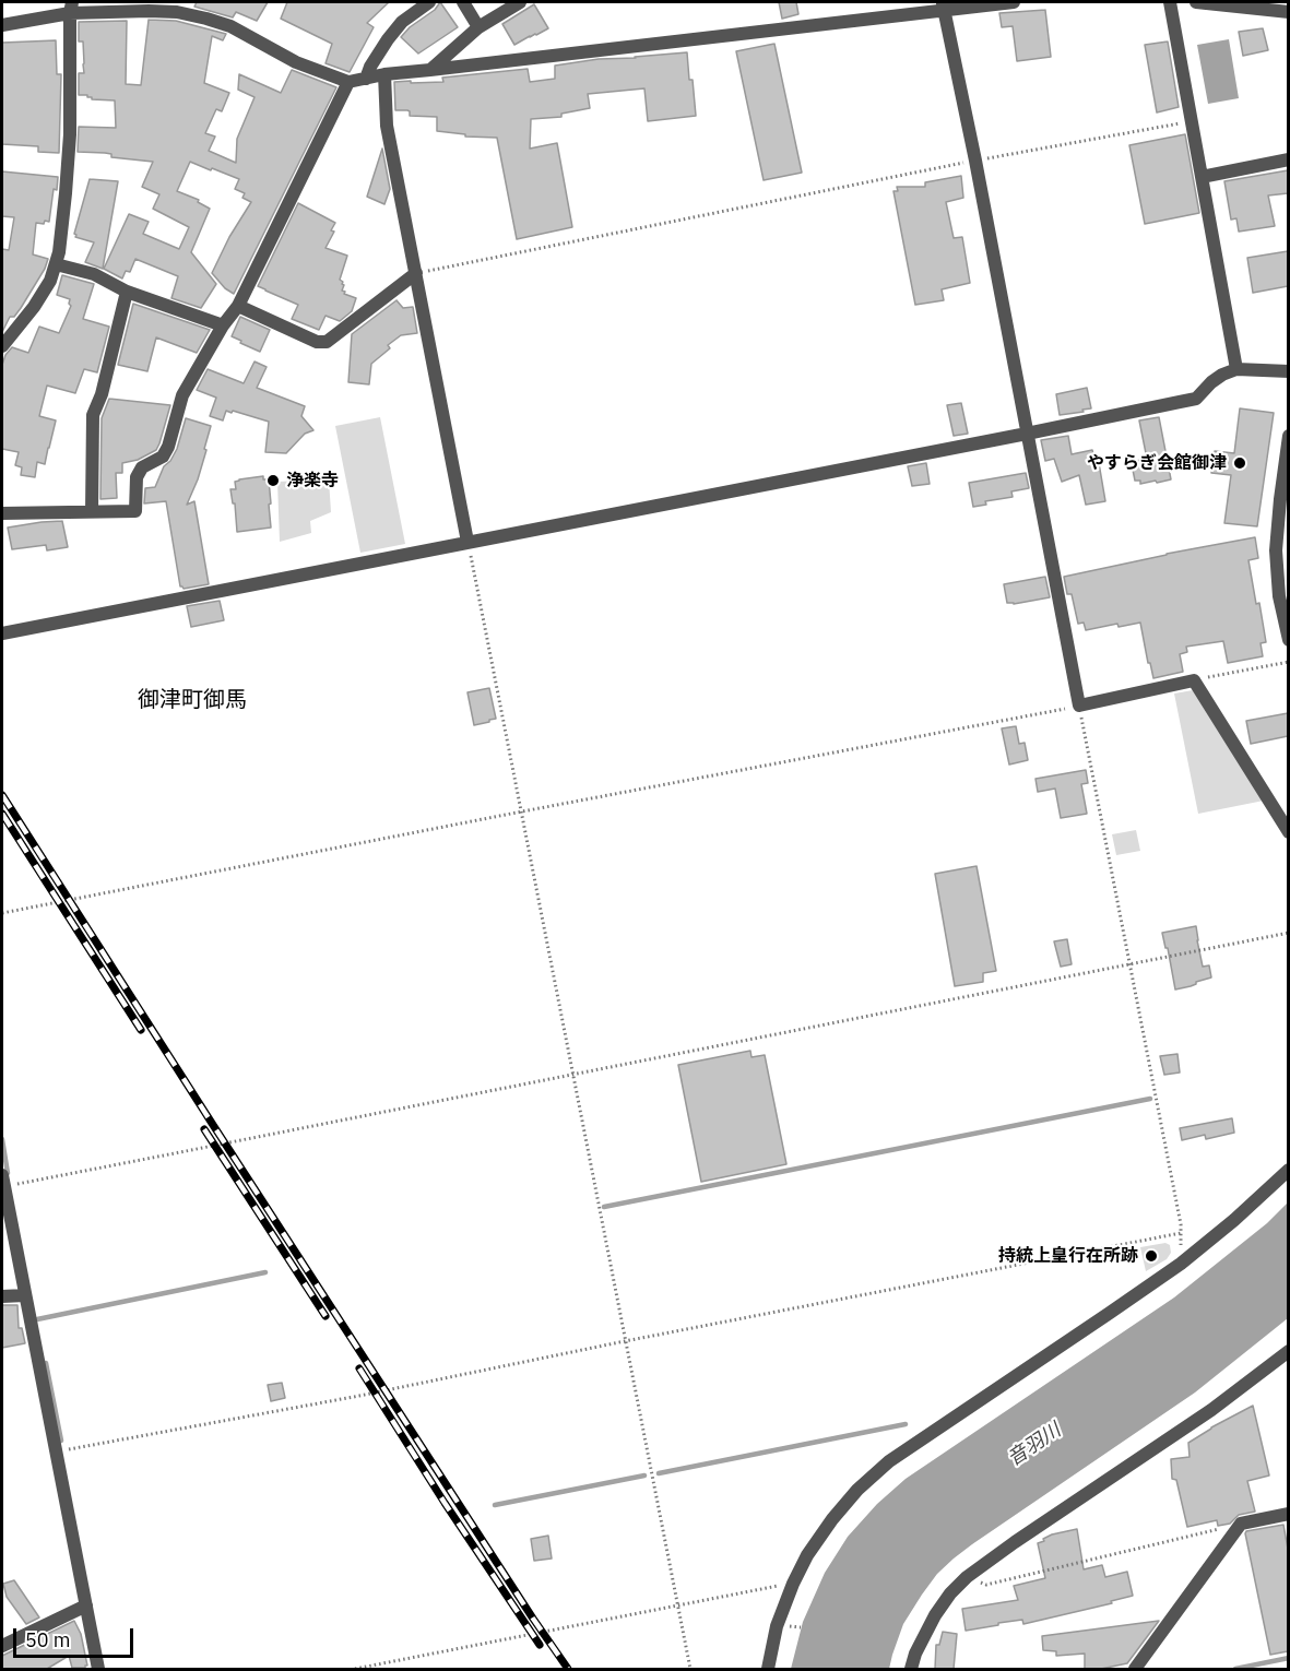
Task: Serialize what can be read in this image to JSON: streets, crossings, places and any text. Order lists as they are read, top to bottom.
{
  "districts": ["御津町御馬"],
  "water": ["音羽川"],
  "places": ["やすらぎ会館御津", "浄楽寺", "持統上皇行在所跡"],
  "scale_bar": "50 m"
}
